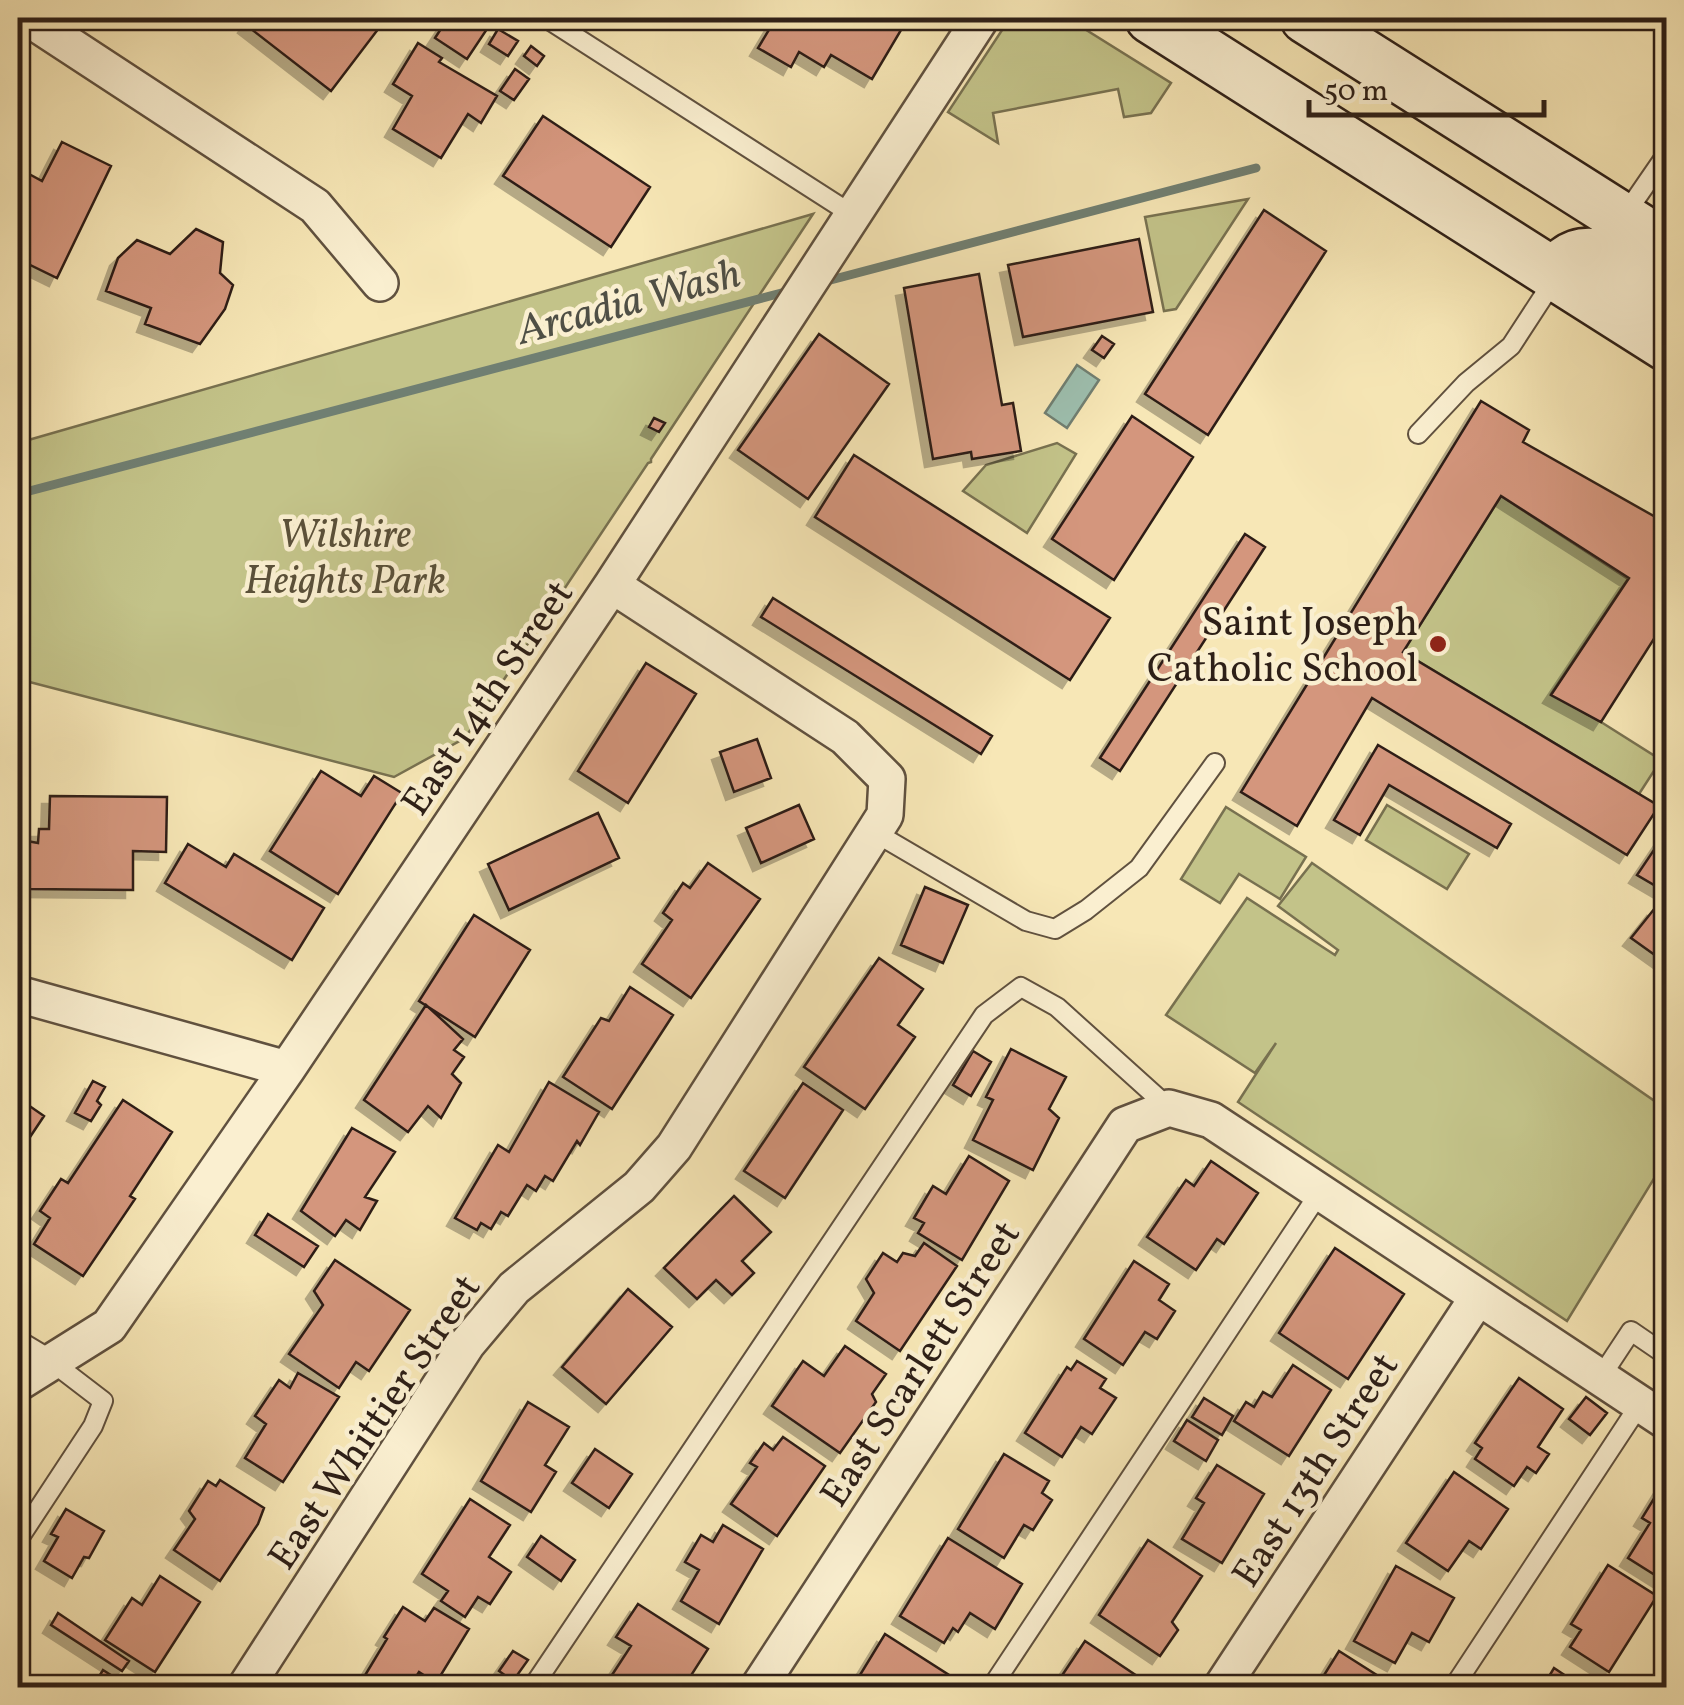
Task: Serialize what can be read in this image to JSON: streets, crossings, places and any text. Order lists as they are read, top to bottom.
{
  "streets": {
    "street": [
      "East 14th Street",
      "East Scarlett Street",
      "East Whittier Street",
      "East 13th Street"
    ]
  },
  "crossings": [
    ["East 14th Street", "East Whittier Street"]
  ],
  "water": ["Arcadia Wash"],
  "parks": ["Wilshire Heights Park"],
  "places": ["Saint Joseph Catholic School"],
  "scale_bar": "50 m"
}
